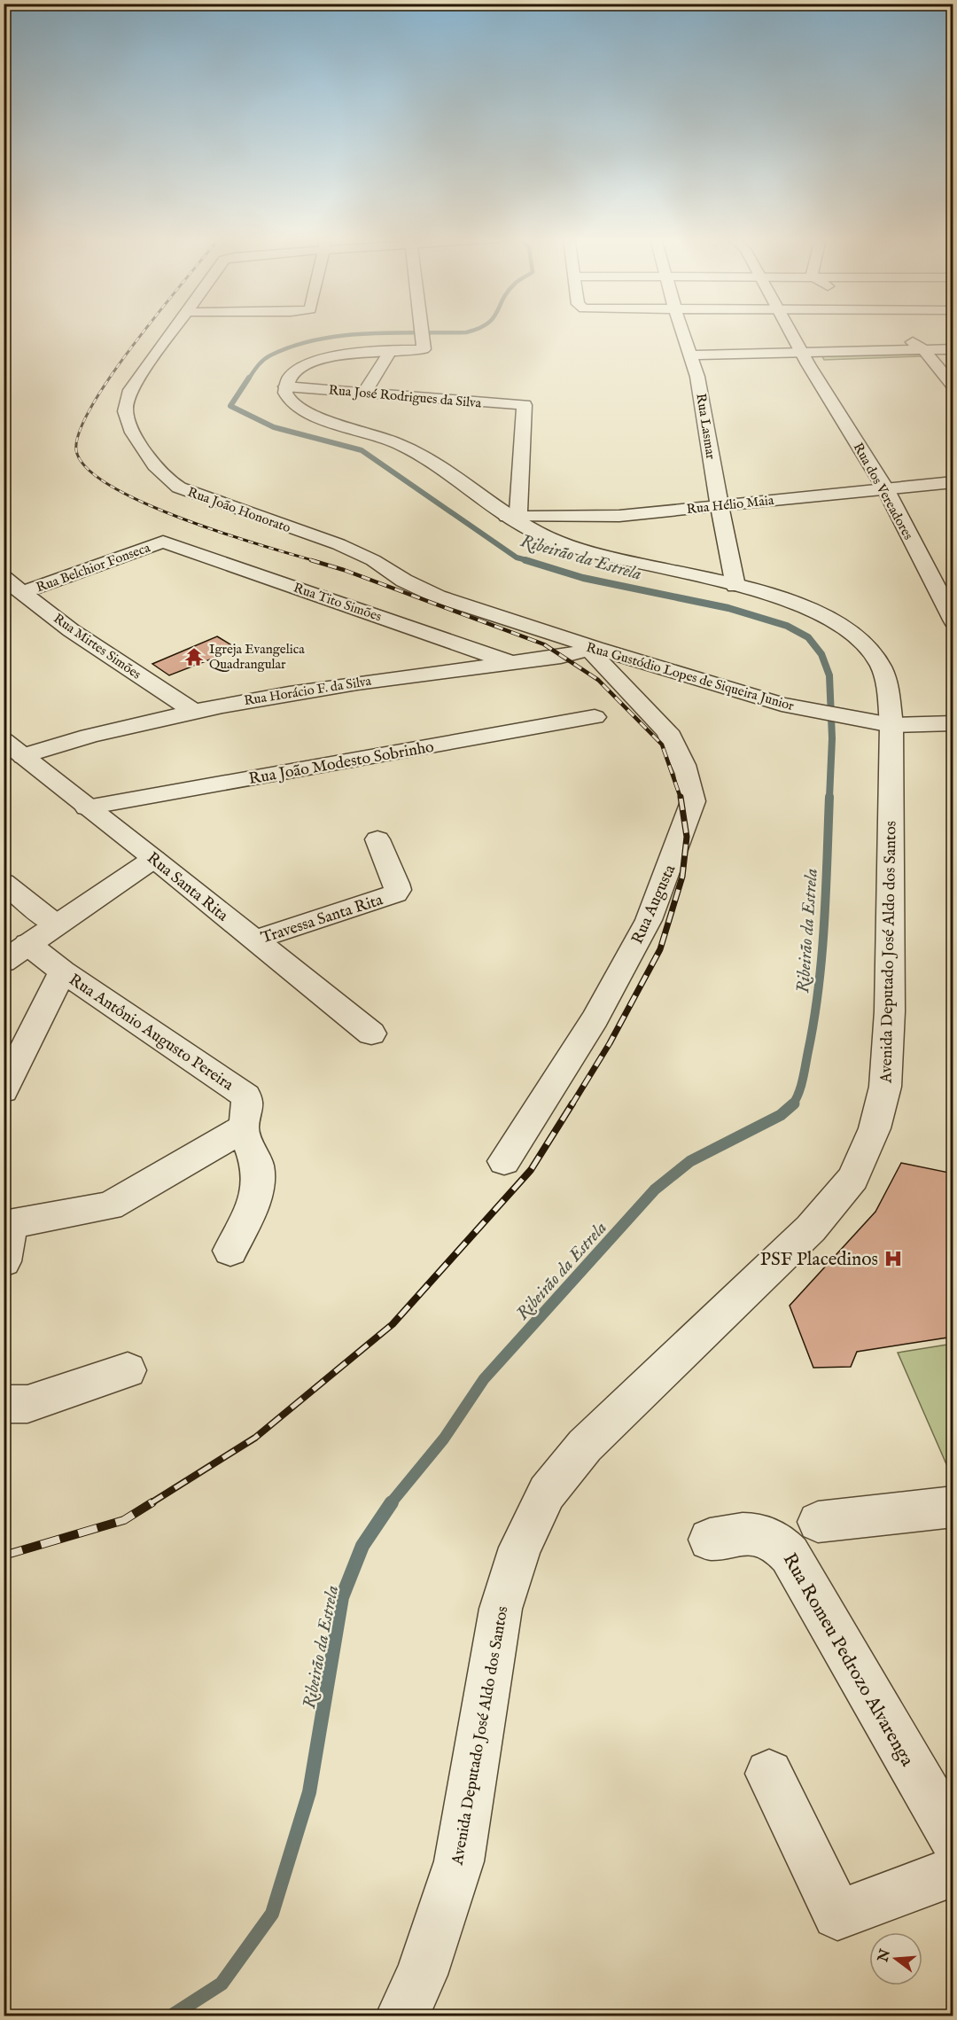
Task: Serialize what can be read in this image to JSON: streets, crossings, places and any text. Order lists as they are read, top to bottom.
{
  "streets": {
    "street": [
      "Rua José Rodrigues da Silva",
      "Rua Lasmar",
      "Rua dos Vereadores",
      "Rua Hélio Maia",
      "Rua João Honorato",
      "Rua Belchior Fonseca",
      "Rua Tito Simões",
      "Rua Mirtes Simões",
      "Rua Gustódio Lopes de Siqueira Junior",
      "Rua Horácio F. da Silva",
      "Rua João Modesto Sobrinho",
      "Rua Santa Rita",
      "Rua Augusta",
      "Travessa Santa Rita",
      "Avenida Deputado José Aldo dos Santos",
      "Rua Antônio Augusto Pereira",
      "Rua Romeu Pedrozo Alvarenga"
    ]
  },
  "crossings": [
    ["Rua José Rodrigues da Silva", "Rua Hélio Maia"],
    ["Rua José Rodrigues da Silva", "Avenida Deputado José Aldo dos Santos"],
    ["Rua Lasmar", "Rua Hélio Maia"],
    ["Rua Lasmar", "Avenida Deputado José Aldo dos Santos"],
    ["Rua dos Vereadores", "Rua Hélio Maia"],
    ["Rua Hélio Maia", "Avenida Deputado José Aldo dos Santos"],
    ["Rua João Honorato", "Rua Gustódio Lopes de Siqueira Junior"],
    ["Rua Belchior Fonseca", "Rua Tito Simões"],
    ["Rua Belchior Fonseca", "Rua Mirtes Simões"],
    ["Rua Tito Simões", "Rua Horácio F. da Silva"],
    ["Rua Mirtes Simões", "Rua Horácio F. da Silva"],
    ["Rua Gustódio Lopes de Siqueira Junior", "Rua Horácio F. da Silva"],
    ["Rua Gustódio Lopes de Siqueira Junior", "Rua Augusta"],
    ["Rua Gustódio Lopes de Siqueira Junior", "Avenida Deputado José Aldo dos Santos"],
    ["Rua Horácio F. da Silva", "Rua Santa Rita"],
    ["Rua Horácio F. da Silva", "Rua Augusta"],
    ["Rua João Modesto Sobrinho", "Rua Santa Rita"],
    ["Rua Santa Rita", "Travessa Santa Rita"]
  ],
  "water": ["Ribeirão da Estrela"],
  "places": {
    "temple": ["Igreja Evangelica Quadrangular"],
    "hospital": ["PSF Placedinos"]
  },
  "north": "left"
}
